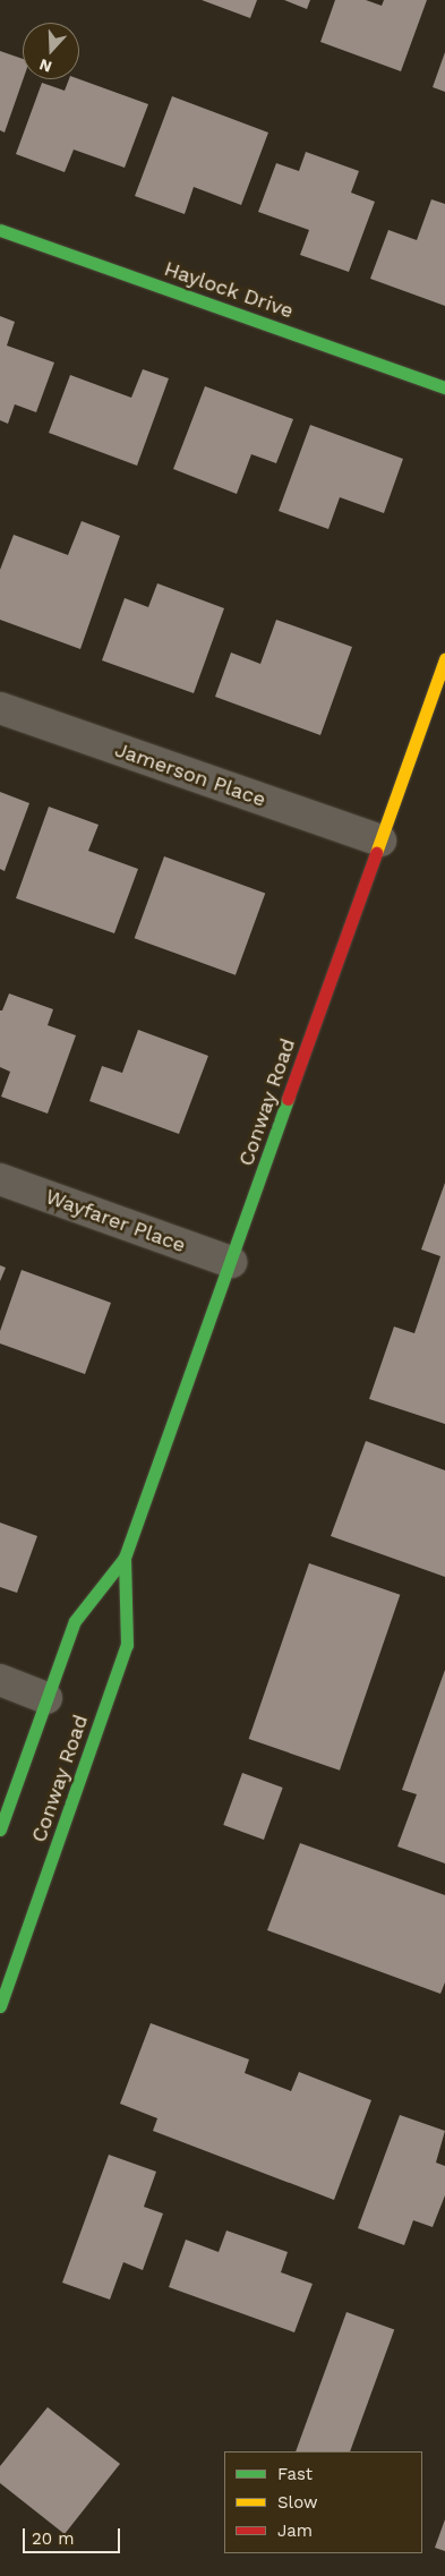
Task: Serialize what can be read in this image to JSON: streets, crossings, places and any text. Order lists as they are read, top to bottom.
{
  "streets": {
    "main road": ["Haylock Drive", "Conway Road"],
    "street": ["Jamerson Place", "Wayfarer Place"]
  },
  "crossings": [
    ["Jamerson Place", "Conway Road"],
    ["Conway Road", "Wayfarer Place"]
  ],
  "legend": ["Fast", "Slow", "Jam"],
  "scale_bar": "20 m",
  "north": "bottom"
}
